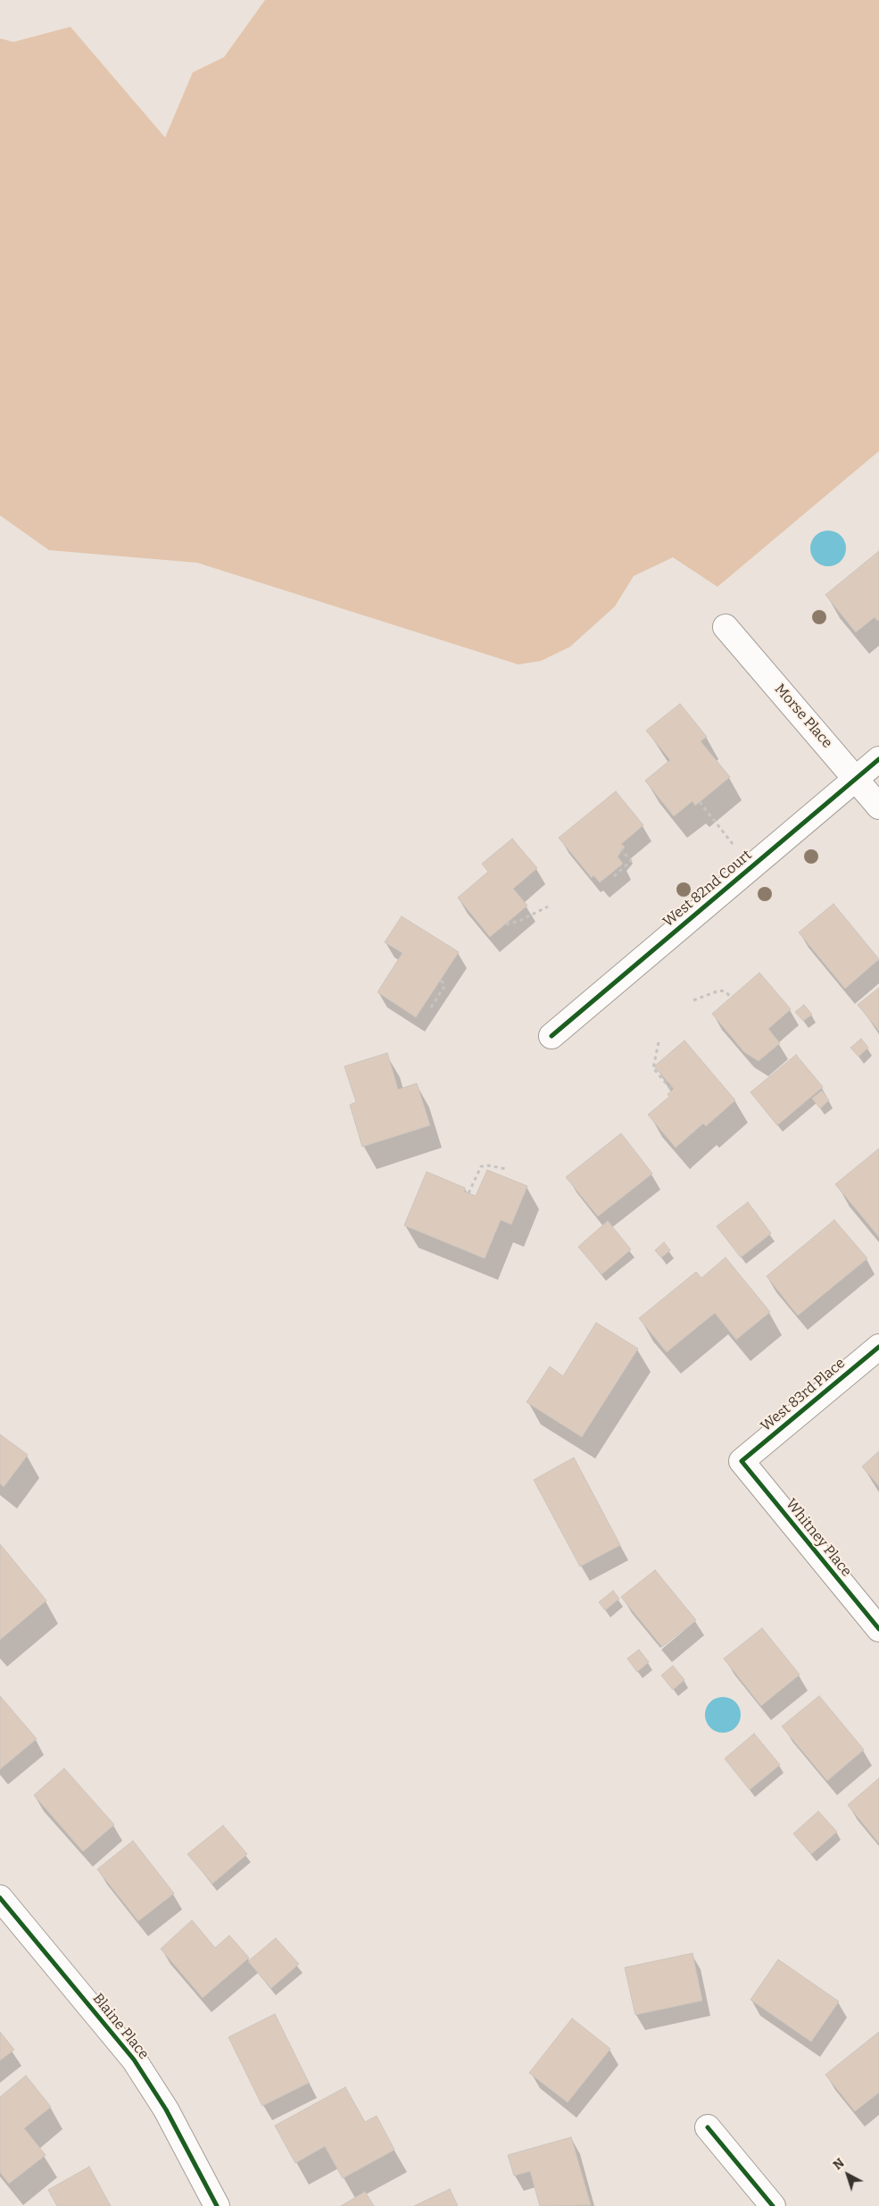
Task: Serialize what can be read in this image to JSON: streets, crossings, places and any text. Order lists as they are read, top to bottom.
{
  "streets": {
    "street": [
      "Morse Place",
      "West 82nd Court",
      "West 83rd Place",
      "Whitney Place",
      "Blaine Place"
    ]
  },
  "crossings": [
    ["Morse Place", "West 82nd Court"],
    ["West 83rd Place", "Whitney Place"]
  ],
  "north": "top left"
}
